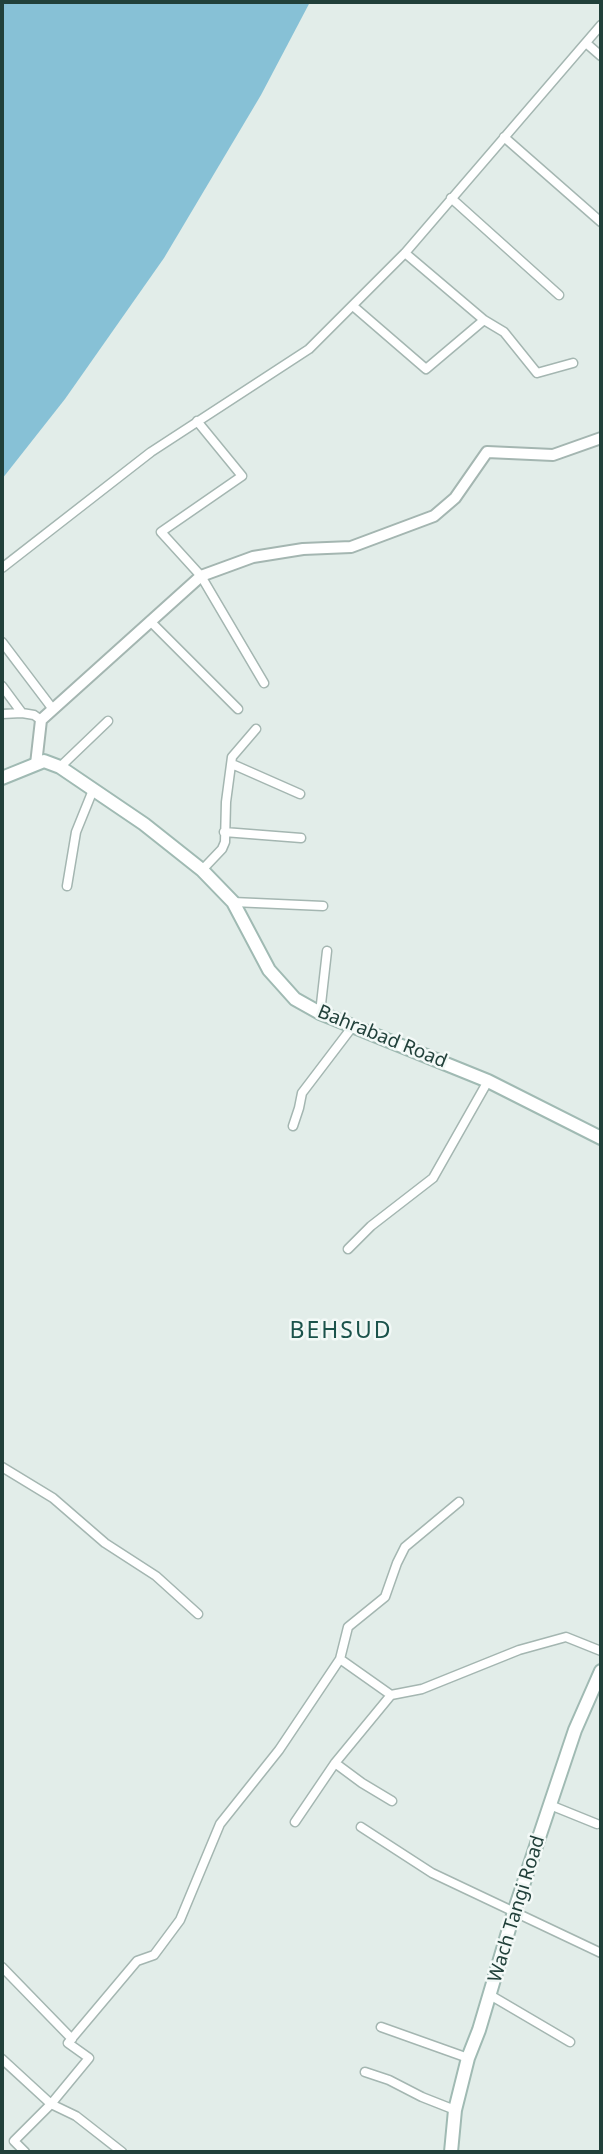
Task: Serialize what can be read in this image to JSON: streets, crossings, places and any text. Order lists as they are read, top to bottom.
{
  "streets": {
    "main road": ["Bahrabad Road", "Wach Tangi Road"]
  },
  "districts": ["BEHSUD"]
}
